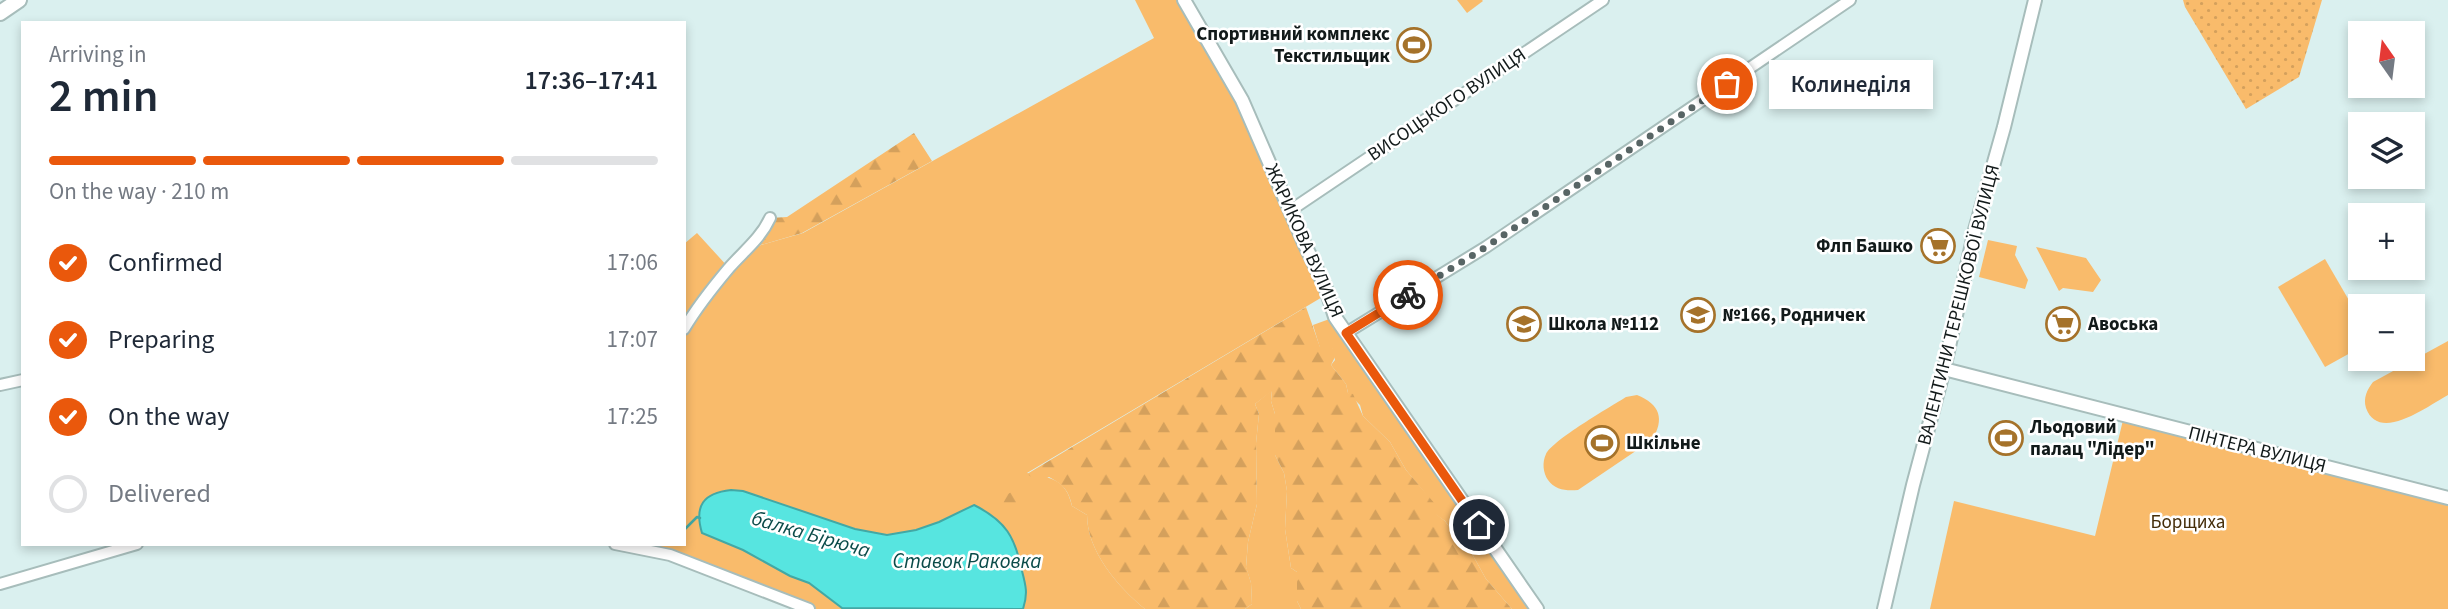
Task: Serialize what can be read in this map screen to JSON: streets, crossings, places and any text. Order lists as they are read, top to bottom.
{
  "streets": {
    "street": [
      "ВИСОЦЬКОГО ВУЛИЦЯ",
      "ЖАРИКОВА ВУЛИЦЯ",
      "ВАЛЕНТИНИ ТЕРЕШКОВОЇ ВУЛИЦЯ",
      "ПІНТЕРА ВУЛИЦЯ"
    ]
  },
  "crossings": [
    ["ВИСОЦЬКОГО ВУЛИЦЯ", "ЖАРИКОВА ВУЛИЦЯ"],
    ["ВАЛЕНТИНИ ТЕРЕШКОВОЇ ВУЛИЦЯ", "ПІНТЕРА ВУЛИЦЯ"]
  ],
  "water": ["балка Бірюча", "Ставок Раковка"],
  "parks": ["Борщиха"],
  "places": {
    "sports": ["Спортивний комплекс Текстильщик", "Льодовий палац \"Лідер\"", "Шкільне"],
    "other": ["Колинеділя"],
    "supermarket": ["Флп Башко", "Авоська"],
    "school or university": ["№166, Родничек", "Школа №112"]
  },
  "north": "top",
  "page": {
    "map_buttons": ["+", "−"],
    "heading": ["2 min", "Arriving in", "17:36–17:41"],
    "bubble": "Колинеділя",
    "bar": "On the way · 210 m",
    "list": [
      ["Confirmed", "17:06"],
      ["Preparing", "17:07"],
      ["On the way", "17:25"],
      "Delivered"
    ]
  }
}
